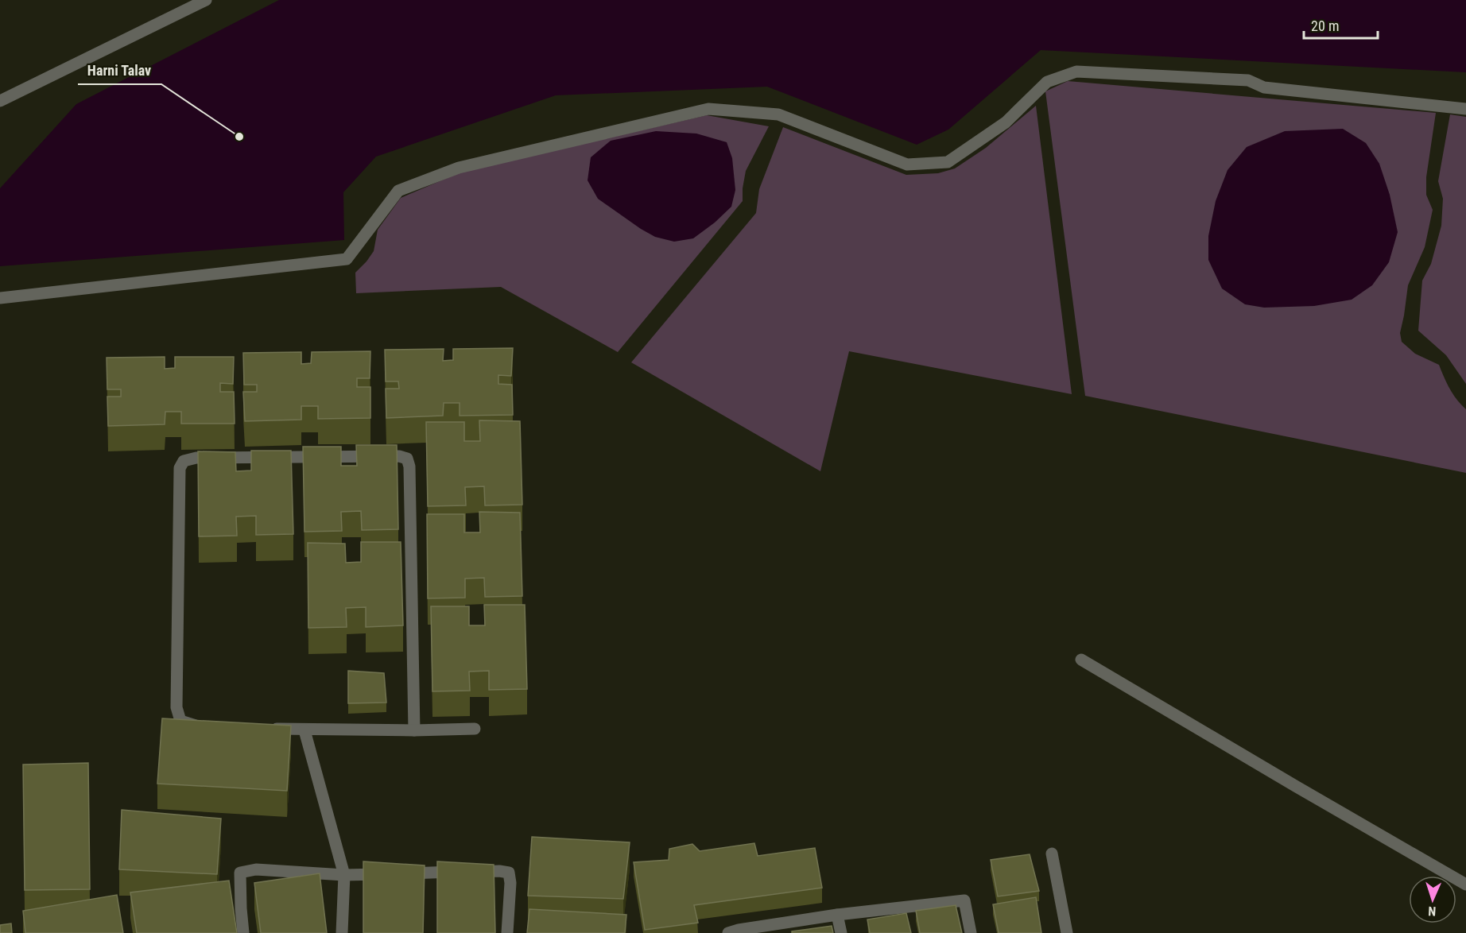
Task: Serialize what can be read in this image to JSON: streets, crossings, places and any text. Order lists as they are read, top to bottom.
{
  "places": ["Harni Talav"],
  "scale_bar": "20 m",
  "north": "bottom"
}
